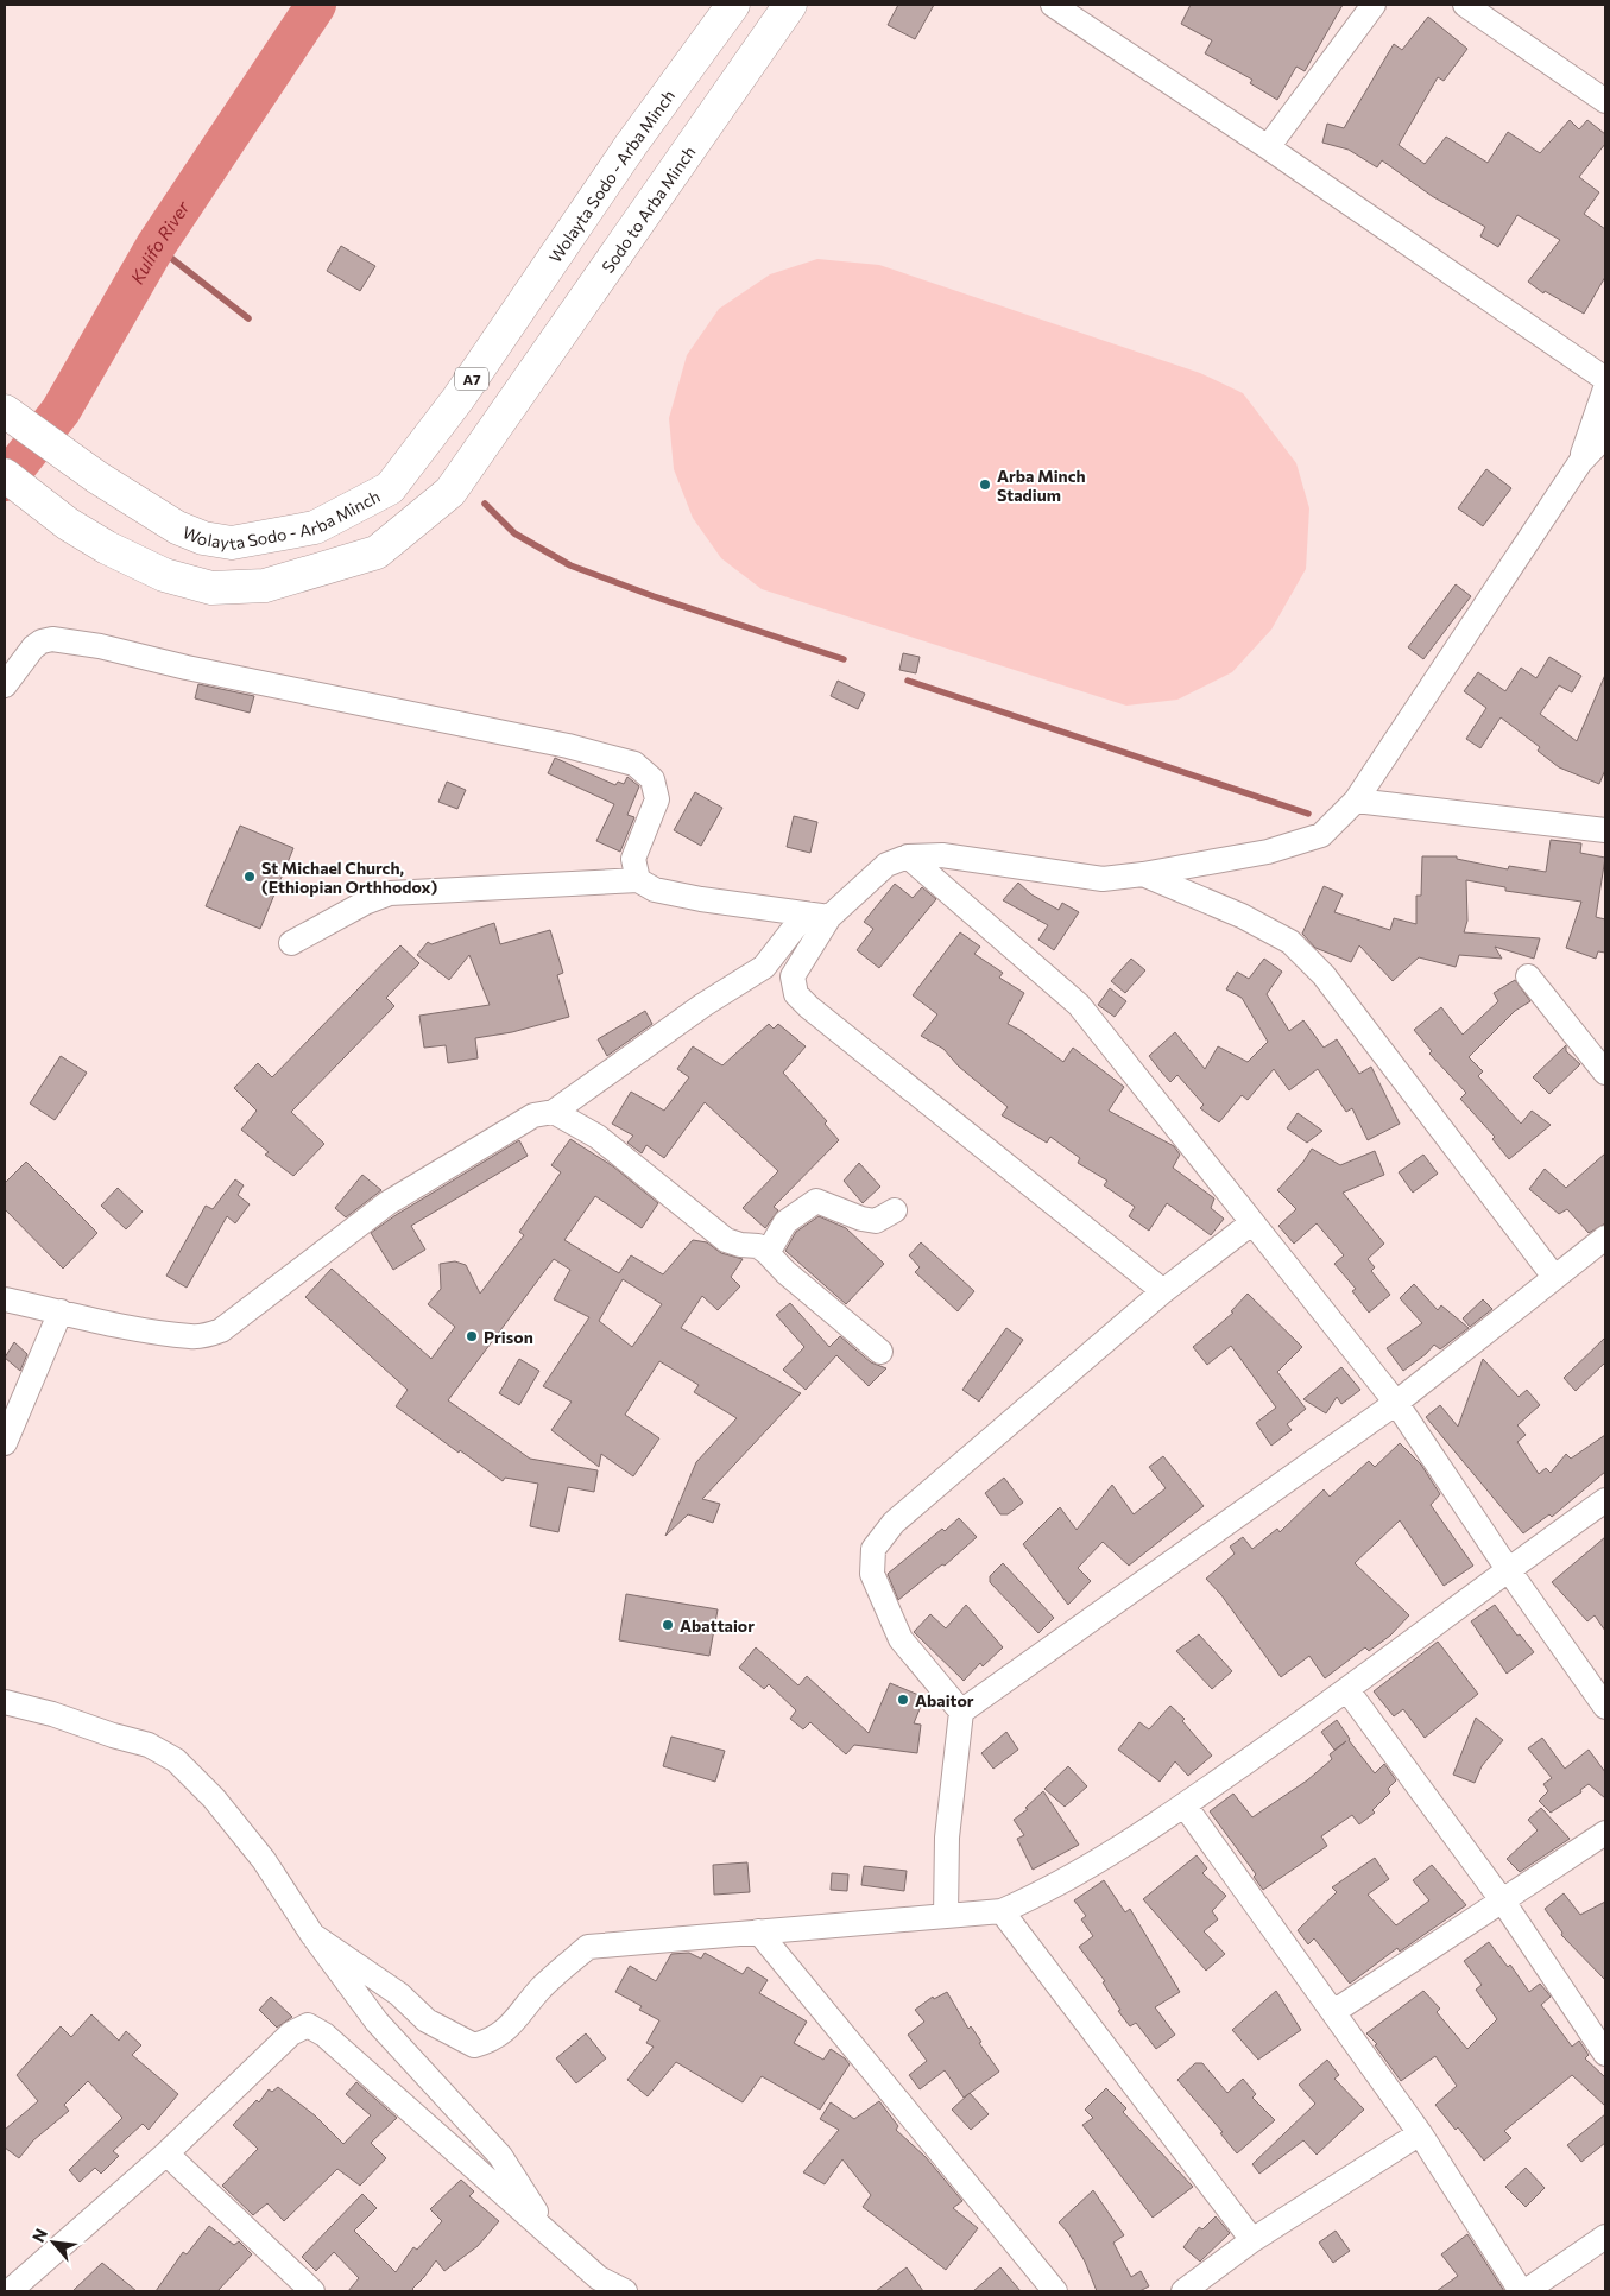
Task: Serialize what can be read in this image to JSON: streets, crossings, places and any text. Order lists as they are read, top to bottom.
{
  "streets": {
    "highway": ["Wolayta Sodo - Arba Minch", "Sodo to Arba Minch", "A7"]
  },
  "water": ["Kulifo River"],
  "places": [
    "Arba Minch Stadium",
    "St Michael Church, (Ethiopian Orthhodox)",
    "Prison",
    "Abattaior",
    "Abaitor"
  ],
  "north": "top left"
}
